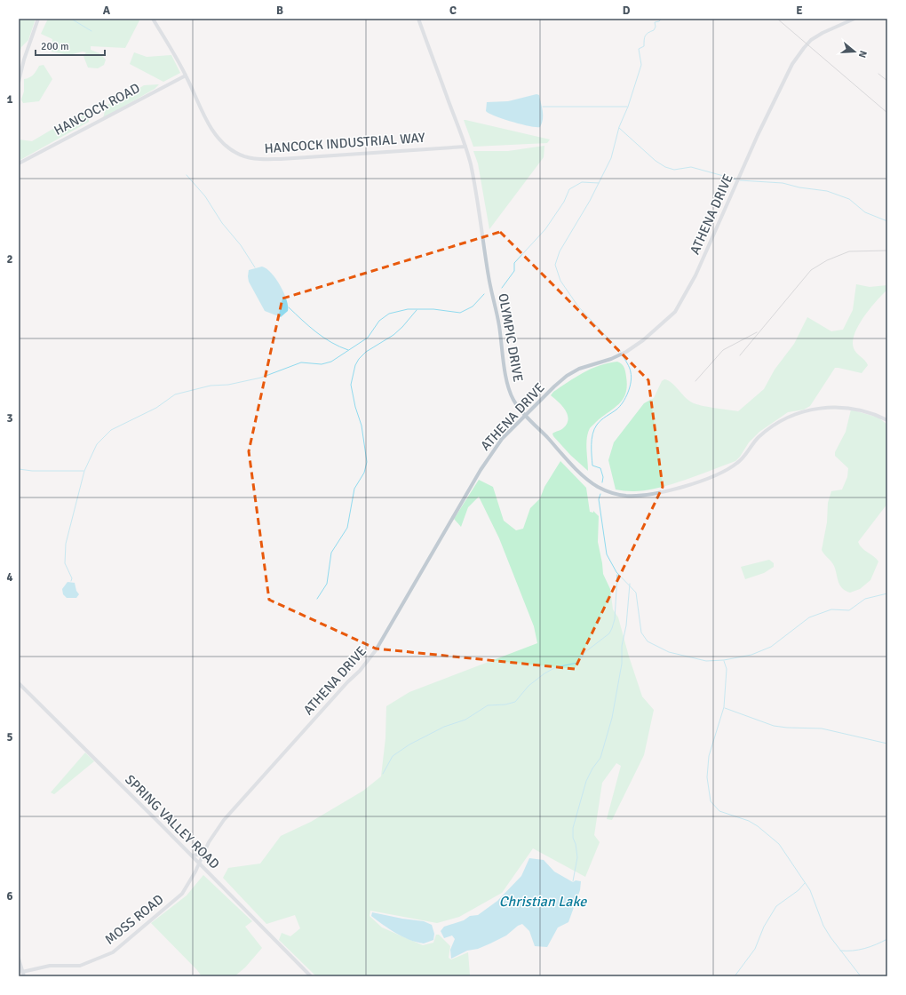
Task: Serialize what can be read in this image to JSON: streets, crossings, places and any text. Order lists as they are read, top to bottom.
{
  "streets": {
    "street": [
      "HANCOCK ROAD",
      "HANCOCK INDUSTRIAL WAY",
      "ATHENA DRIVE",
      "OLYMPIC DRIVE",
      "SPRING VALLEY ROAD",
      "MOSS ROAD"
    ]
  },
  "crossings": [
    ["HANCOCK ROAD", "HANCOCK INDUSTRIAL WAY"],
    ["HANCOCK INDUSTRIAL WAY", "OLYMPIC DRIVE"],
    ["ATHENA DRIVE", "OLYMPIC DRIVE"],
    ["ATHENA DRIVE", "SPRING VALLEY ROAD"],
    ["ATHENA DRIVE", "MOSS ROAD"],
    ["SPRING VALLEY ROAD", "MOSS ROAD"]
  ],
  "water": ["Christian Lake"],
  "scale_bar": "200 m",
  "north": "right",
  "grid": {
    "columns": [
      "A",
      "B",
      "C",
      "D",
      "E"
    ],
    "rows": [
      "1",
      "2",
      "3",
      "4",
      "5",
      "6"
    ]
  }
}
